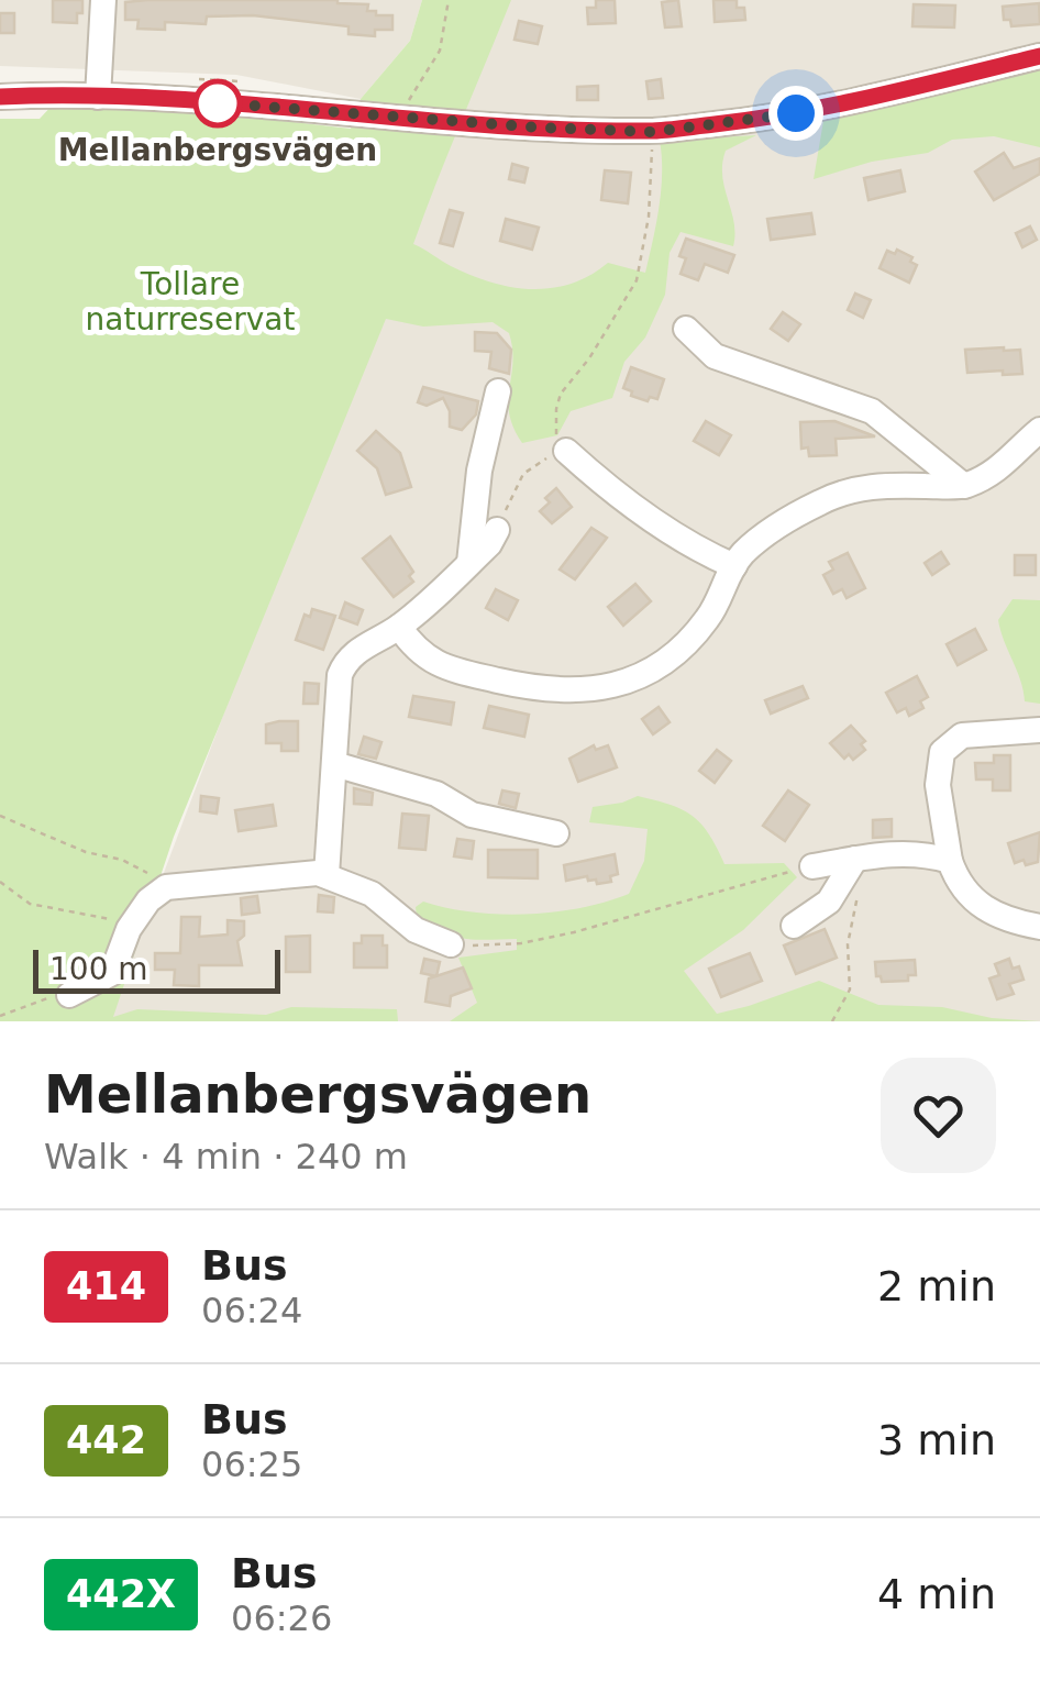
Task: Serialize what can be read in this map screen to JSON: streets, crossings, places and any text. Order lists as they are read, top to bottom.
{
  "parks": ["Tollare naturreservat"],
  "places": ["Mellanbergsvägen"],
  "lines": ["bus line 414"],
  "scale_bar": "100 m",
  "page": {
    "scale": "100 m",
    "heading": ["Mellanbergsvägen", "Walk · 4 min · 240 m"],
    "list": [
      {
        "mark": "414",
        "name": "Bus",
        "note": "06:24",
        "value": "2 min"
      },
      {
        "mark": "442",
        "name": "Bus",
        "note": "06:25",
        "value": "3 min"
      },
      {
        "mark": "442X",
        "name": "Bus",
        "note": "06:26",
        "value": "4 min"
      }
    ]
  }
}
